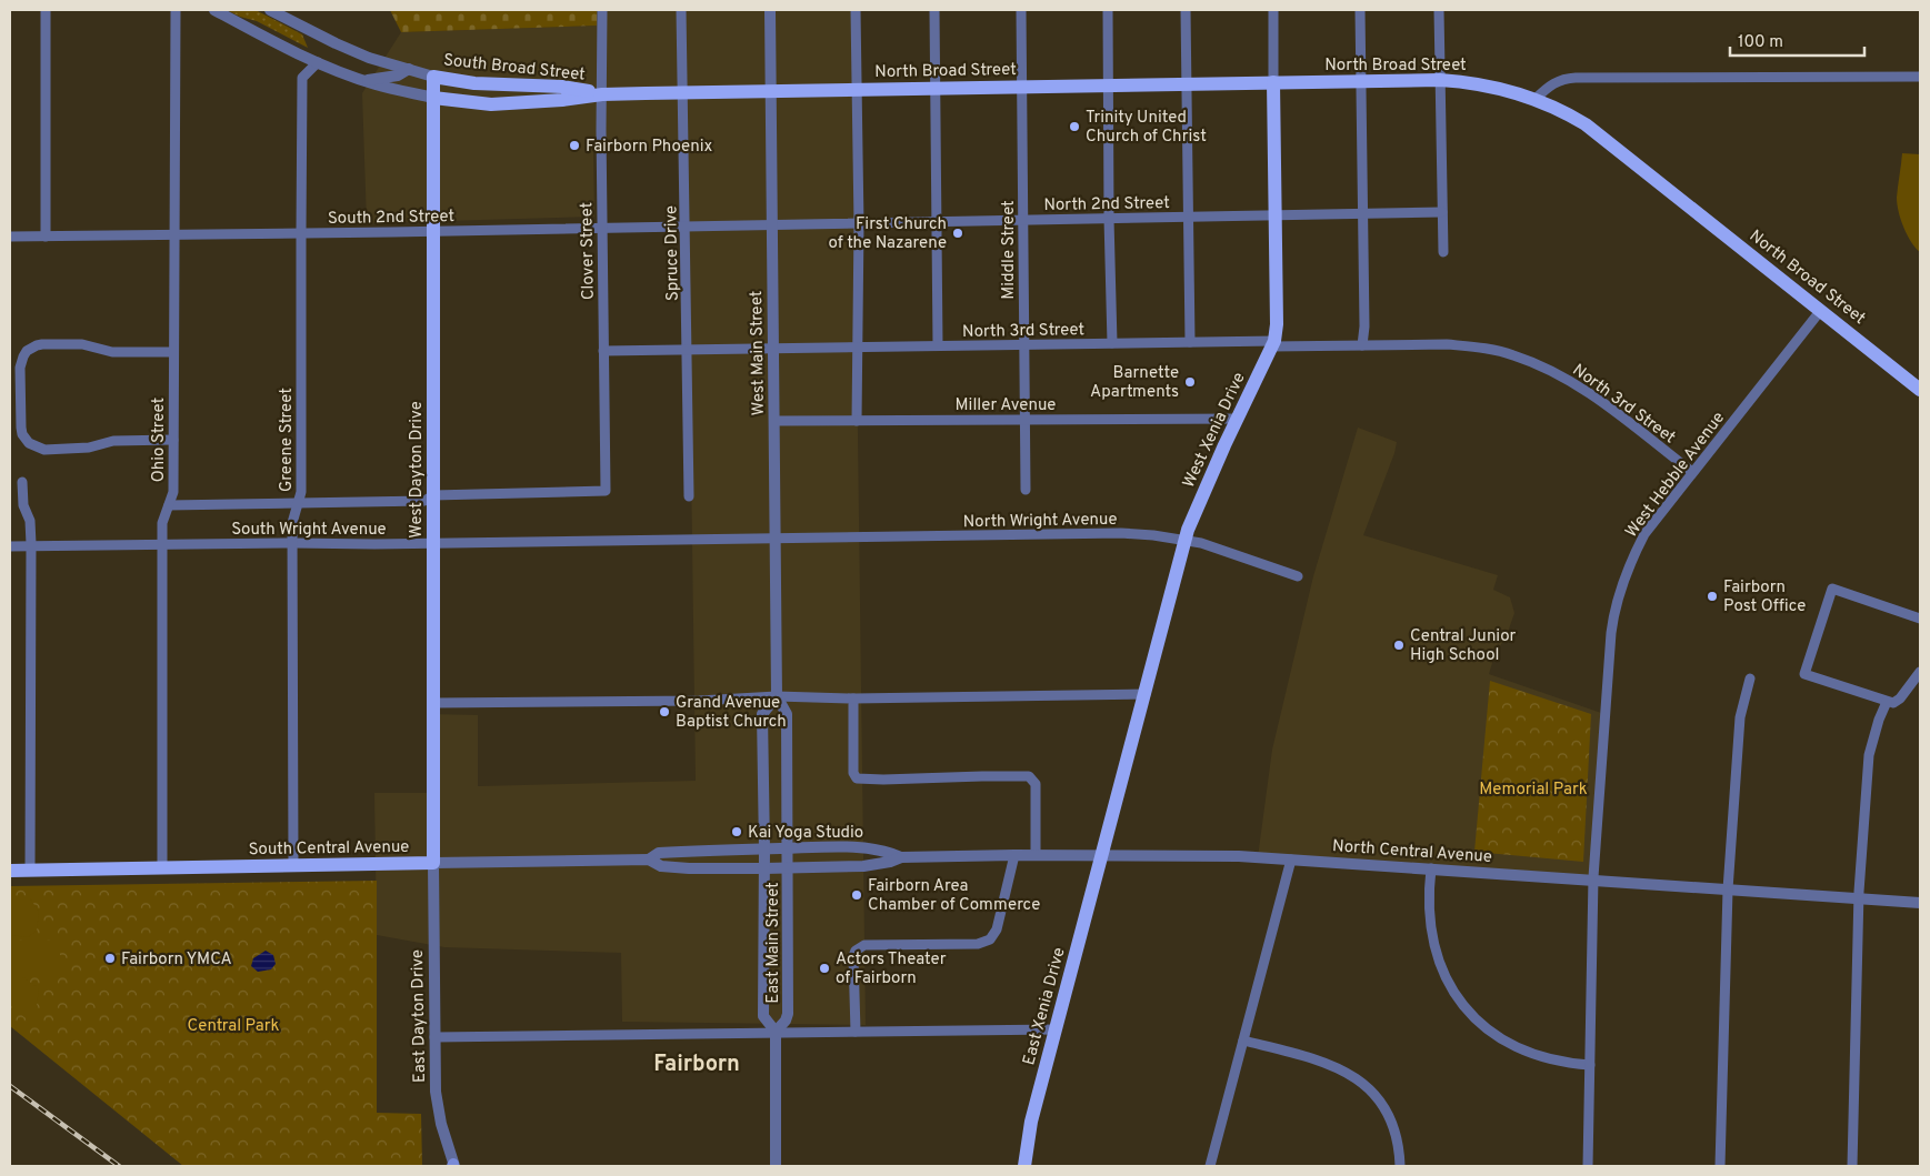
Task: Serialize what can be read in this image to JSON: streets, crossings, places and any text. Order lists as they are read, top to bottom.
{
  "streets": {
    "main road": [
      "North Broad Street",
      "South Broad Street",
      "West Xenia Drive",
      "West Dayton Drive",
      "South Central Avenue",
      "East Xenia Drive"
    ],
    "street": [
      "North 2nd Street",
      "South 2nd Street",
      "Middle Street",
      "Clover Street",
      "Spruce Drive",
      "North 3rd Street",
      "West Main Street",
      "Miller Avenue",
      "Ohio Street",
      "Greene Street",
      "West Hebble Avenue",
      "North Wright Avenue",
      "South Wright Avenue",
      "North Central Avenue",
      "East Main Street",
      "East Dayton Drive"
    ]
  },
  "crossings": [
    ["North Broad Street", "South Broad Street"],
    ["North Broad Street", "Middle Street"],
    ["North Broad Street", "West Main Street"],
    ["North Broad Street", "West Xenia Drive"],
    ["North Broad Street", "West Hebble Avenue"],
    ["South Broad Street", "Clover Street"],
    ["South Broad Street", "Spruce Drive"],
    ["South Broad Street", "West Main Street"],
    ["South Broad Street", "Greene Street"],
    ["South Broad Street", "West Dayton Drive"],
    ["North 2nd Street", "South 2nd Street"],
    ["North 2nd Street", "Middle Street"],
    ["North 2nd Street", "West Main Street"],
    ["North 2nd Street", "West Xenia Drive"],
    ["South 2nd Street", "Clover Street"],
    ["South 2nd Street", "Spruce Drive"],
    ["South 2nd Street", "West Main Street"],
    ["South 2nd Street", "Ohio Street"],
    ["South 2nd Street", "Greene Street"],
    ["South 2nd Street", "West Dayton Drive"],
    ["Middle Street", "North 3rd Street"],
    ["Middle Street", "Miller Avenue"],
    ["Clover Street", "North 3rd Street"],
    ["Clover Street", "West Dayton Drive"],
    ["Spruce Drive", "North 3rd Street"],
    ["North 3rd Street", "West Main Street"],
    ["North 3rd Street", "West Xenia Drive"],
    ["North 3rd Street", "West Hebble Avenue"],
    ["West Main Street", "Miller Avenue"],
    ["West Main Street", "North Wright Avenue"],
    ["West Main Street", "South Wright Avenue"],
    ["West Main Street", "North Central Avenue"],
    ["West Main Street", "East Main Street"],
    ["Miller Avenue", "West Xenia Drive"],
    ["West Xenia Drive", "North Wright Avenue"],
    ["West Xenia Drive", "North Central Avenue"],
    ["West Xenia Drive", "East Xenia Drive"],
    ["Ohio Street", "South Wright Avenue"],
    ["Ohio Street", "South Central Avenue"],
    ["Greene Street", "South Wright Avenue"],
    ["Greene Street", "South Central Avenue"],
    ["West Dayton Drive", "South Wright Avenue"],
    ["West Dayton Drive", "South Central Avenue"],
    ["West Dayton Drive", "East Dayton Drive"],
    ["West Hebble Avenue", "North Central Avenue"],
    ["North Wright Avenue", "South Wright Avenue"],
    ["South Central Avenue", "North Central Avenue"],
    ["South Central Avenue", "East Main Street"],
    ["South Central Avenue", "East Dayton Drive"],
    ["North Central Avenue", "East Main Street"],
    ["North Central Avenue", "East Xenia Drive"]
  ],
  "districts": ["Fairborn"],
  "parks": ["Memorial Park", "Central Park"],
  "places": [
    "Trinity United Church of Christ",
    "Fairborn Phoenix",
    "First Church of the Nazarene",
    "Barnette Apartments",
    "Fairborn Post Office",
    "Central Junior High School",
    "Grand Avenue Baptist Church",
    "Kai Yoga Studio",
    "Fairborn Area Chamber of Commerce",
    "Fairborn YMCA",
    "Actors Theater of Fairborn"
  ],
  "scale_bar": "100 m"
}
